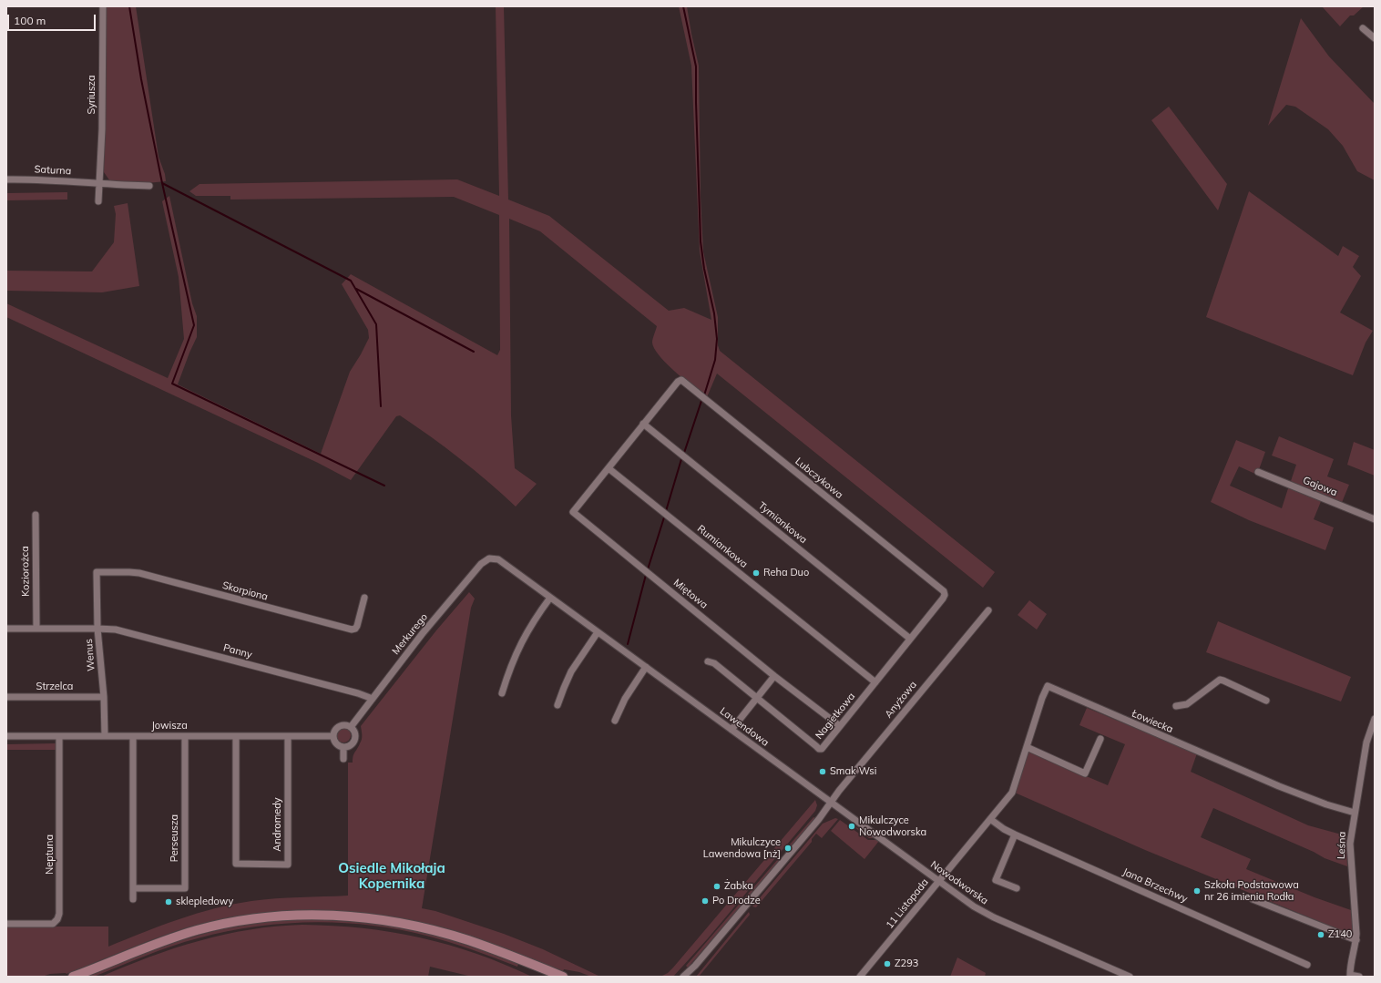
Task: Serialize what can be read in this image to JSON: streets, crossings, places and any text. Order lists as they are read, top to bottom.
{
  "streets": {
    "street": [
      "Syriusza",
      "Saturna",
      "Lubczykowa",
      "Gajowa",
      "Tymiankowa",
      "Rumiankowa",
      "Koziorożca",
      "Skorpiona",
      "Miętowa",
      "Merkurego",
      "Panny",
      "Wenus",
      "Strzelca",
      "Anyżowa",
      "Nagietkowa",
      "Łowiecka",
      "Jowisza",
      "Lawendowa",
      "Andromedy",
      "Perseusza",
      "Leśna",
      "Neptuna",
      "Nowodworska",
      "Jana Brzechwy",
      "11 Listopada"
    ]
  },
  "crossings": [
    ["Syriusza", "Saturna"],
    ["Lubczykowa", "Tymiankowa"],
    ["Lubczykowa", "Rumiankowa"],
    ["Lubczykowa", "Miętowa"],
    ["Lubczykowa", "Nagietkowa"],
    ["Rumiankowa", "Miętowa"],
    ["Rumiankowa", "Nagietkowa"],
    ["Skorpiona", "Wenus"],
    ["Miętowa", "Nagietkowa"],
    ["Merkurego", "Panny"],
    ["Merkurego", "Jowisza"],
    ["Merkurego", "Lawendowa"],
    ["Panny", "Wenus"],
    ["Wenus", "Strzelca"],
    ["Wenus", "Jowisza"],
    ["Anyżowa", "Lawendowa"],
    ["Anyżowa", "Nowodworska"],
    ["Łowiecka", "Leśna"],
    ["Łowiecka", "11 Listopada"],
    ["Jowisza", "Andromedy"],
    ["Jowisza", "Perseusza"],
    ["Jowisza", "Neptuna"],
    ["Lawendowa", "Nowodworska"],
    ["Nowodworska", "11 Listopada"],
    ["Jana Brzechwy", "11 Listopada"]
  ],
  "districts": ["Osiedle Mikołaja Kopernika"],
  "places": [
    "Reha Duo",
    "Smak Wsi",
    "Mikulczyce Nowodworska",
    "Mikulczyce Lawendowa [nż]",
    "Żabka",
    "Szkoła Podstawowa nr 26 imienia Rodła",
    "Po Drodze",
    "sklepledowy",
    "Z140",
    "Z293"
  ],
  "scale_bar": "100 m"
}
